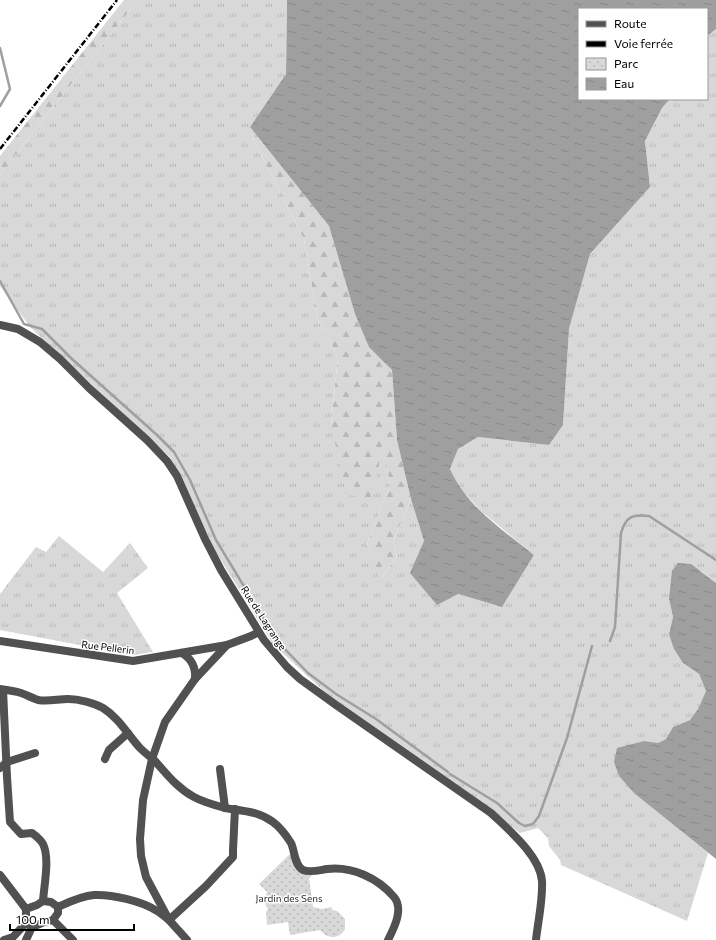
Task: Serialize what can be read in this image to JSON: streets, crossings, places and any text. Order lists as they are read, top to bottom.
{
  "streets": {
    "street": ["Rue de Lagrange", "Rue Pellerin"]
  },
  "crossings": [
    ["Rue de Lagrange", "Rue Pellerin"]
  ],
  "parks": ["Jardin des Sens"],
  "legend": [
    "Route",
    "Voie ferrée",
    "Parc",
    "Eau"
  ],
  "scale_bar": "100 m"
}
